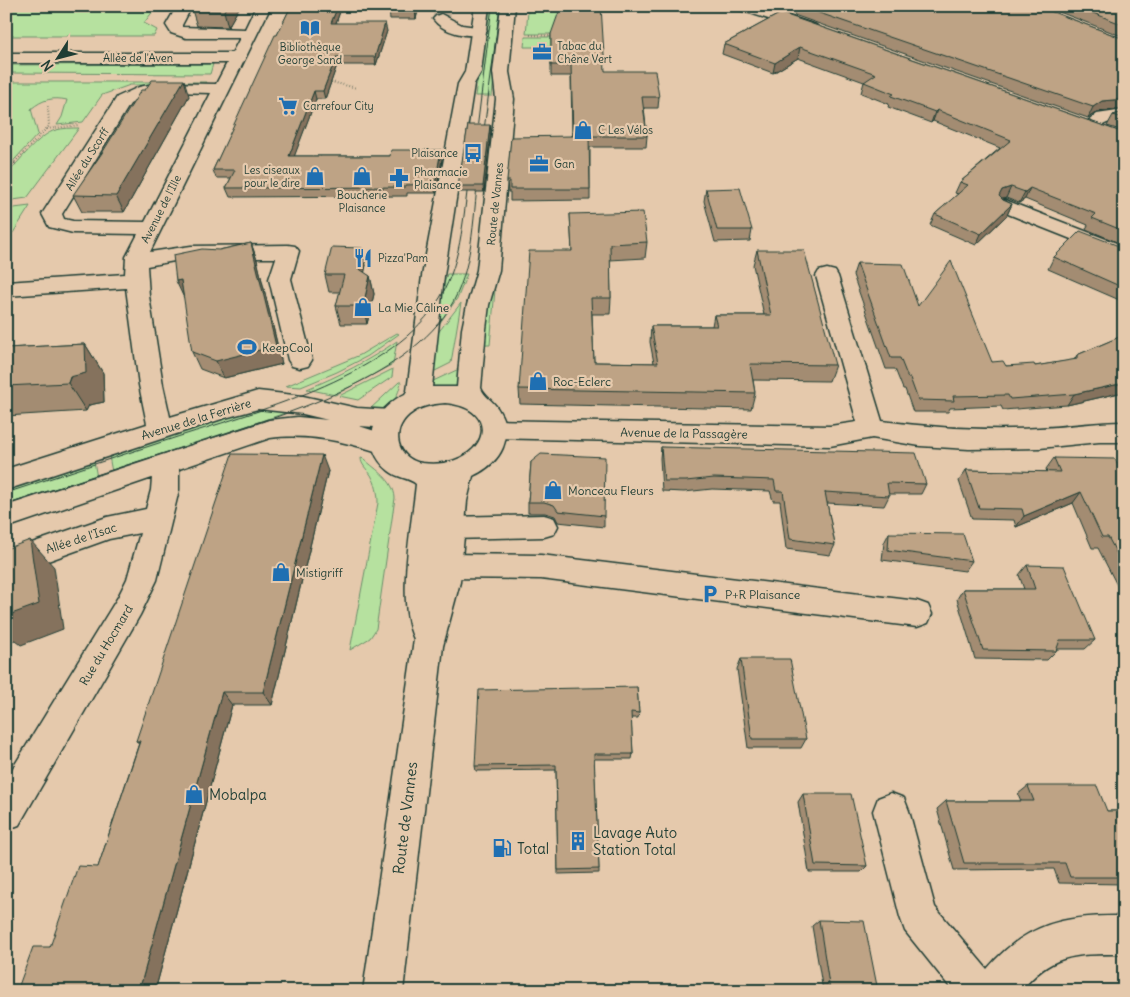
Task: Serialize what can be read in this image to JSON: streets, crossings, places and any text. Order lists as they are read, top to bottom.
{
  "streets": {
    "street": [
      "Allée de l'Aven",
      "Allée du Scorff",
      "Route de Vannes",
      "Avenue de l'Ille",
      "Avenue de la Ferrière",
      "Avenue de la Passagère",
      "Allée de l'Isac",
      "Rue du Hocmard"
    ]
  },
  "crossings": [
    ["Allée de l'Aven", "Avenue de l'Ille"],
    ["Allée du Scorff", "Avenue de l'Ille"],
    ["Route de Vannes", "Avenue de la Ferrière"],
    ["Route de Vannes", "Avenue de la Passagère"],
    ["Avenue de la Ferrière", "Avenue de la Passagère"],
    ["Allée de l'Isac", "Rue du Hocmard"]
  ],
  "places": {
    "library": ["Bibliothèque George Sand"],
    "office": ["Tabac du Chêne Vert", "Gan"],
    "supermarket": ["Carrefour City"],
    "shop": [
      "C Les Vélos",
      "Les ciseaux pour le dire",
      "Boucherie Plaisance",
      "La Mie Câline",
      "Roc-Eclerc",
      "Monceau Fleurs",
      "Mistigriff",
      "Mobalpa"
    ],
    "bus stop": ["Plaisance"],
    "pharmacy": ["Pharmacie Plaisance"],
    "restaurant": ["Pizza'Pam"],
    "sports": ["KeepCool"],
    "parking": ["P+R Plaisance"],
    "building": ["Lavage Auto Station Total"],
    "fuel station": ["Total"]
  },
  "north": "bottom left"
}
